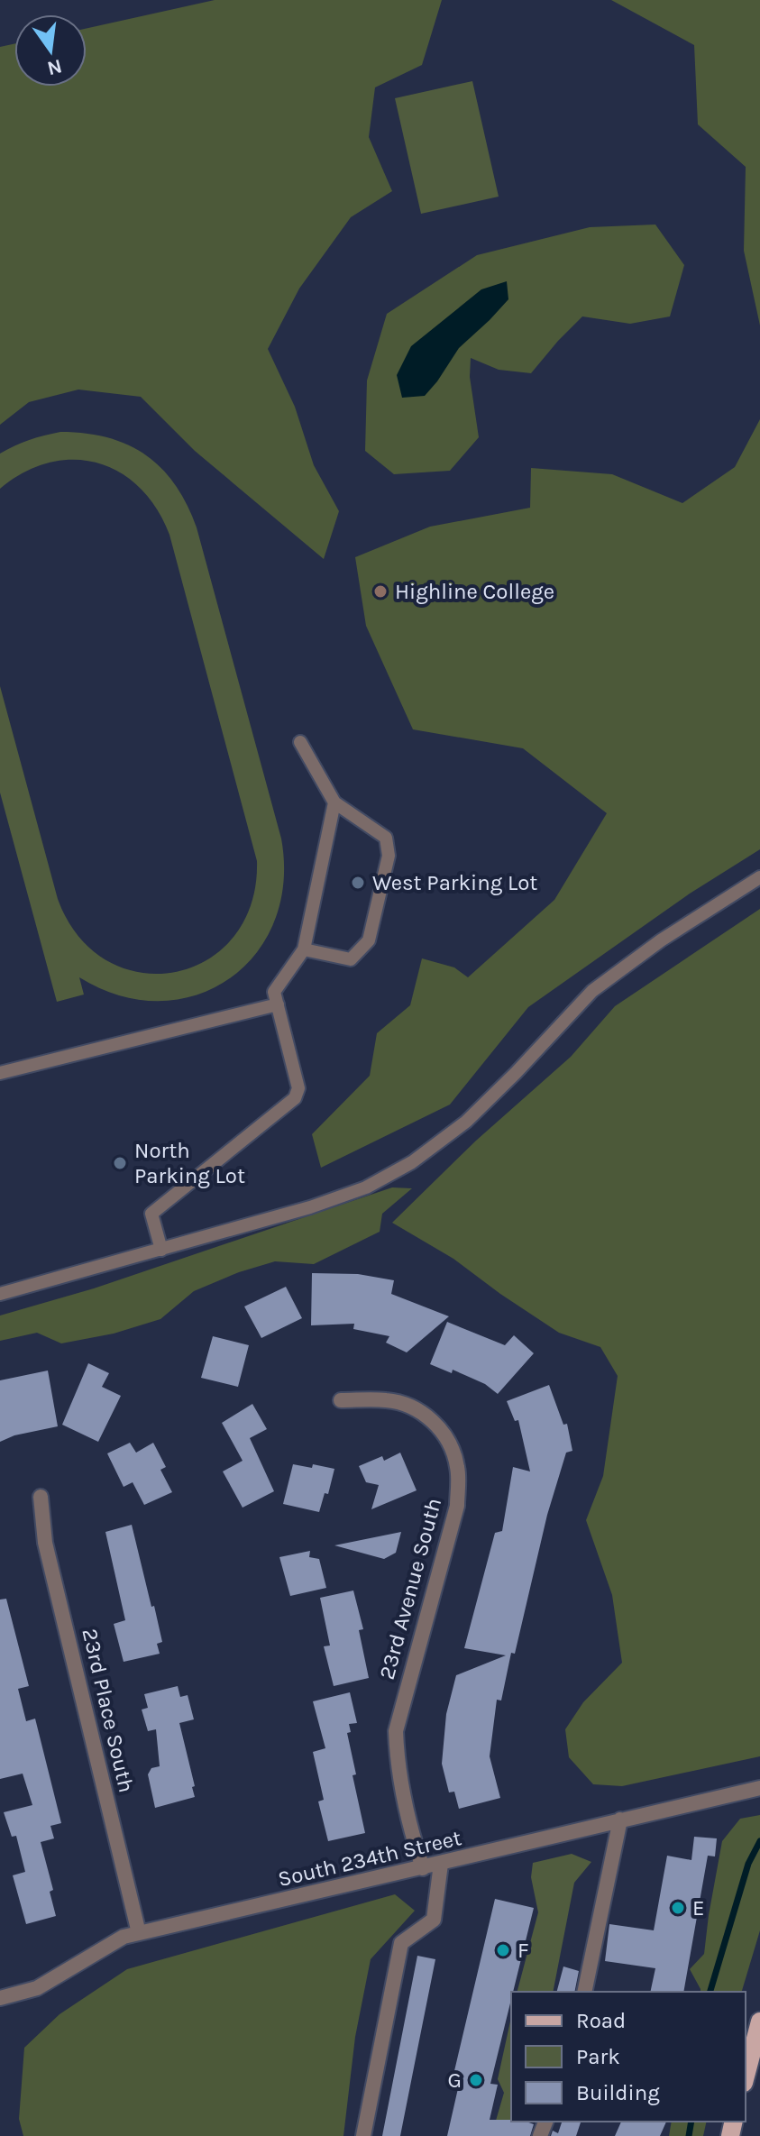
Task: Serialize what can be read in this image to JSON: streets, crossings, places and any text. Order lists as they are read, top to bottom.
{
  "streets": {
    "street": ["23rd Avenue South", "23rd Place South", "South 234th Street"]
  },
  "crossings": [
    ["23rd Avenue South", "South 234th Street"],
    ["23rd Place South", "South 234th Street"]
  ],
  "places": [
    "Highline College",
    "West Parking Lot",
    "North Parking Lot",
    "E",
    "F",
    "G"
  ],
  "legend": ["Road", "Park", "Building"],
  "north": "bottom"
}
